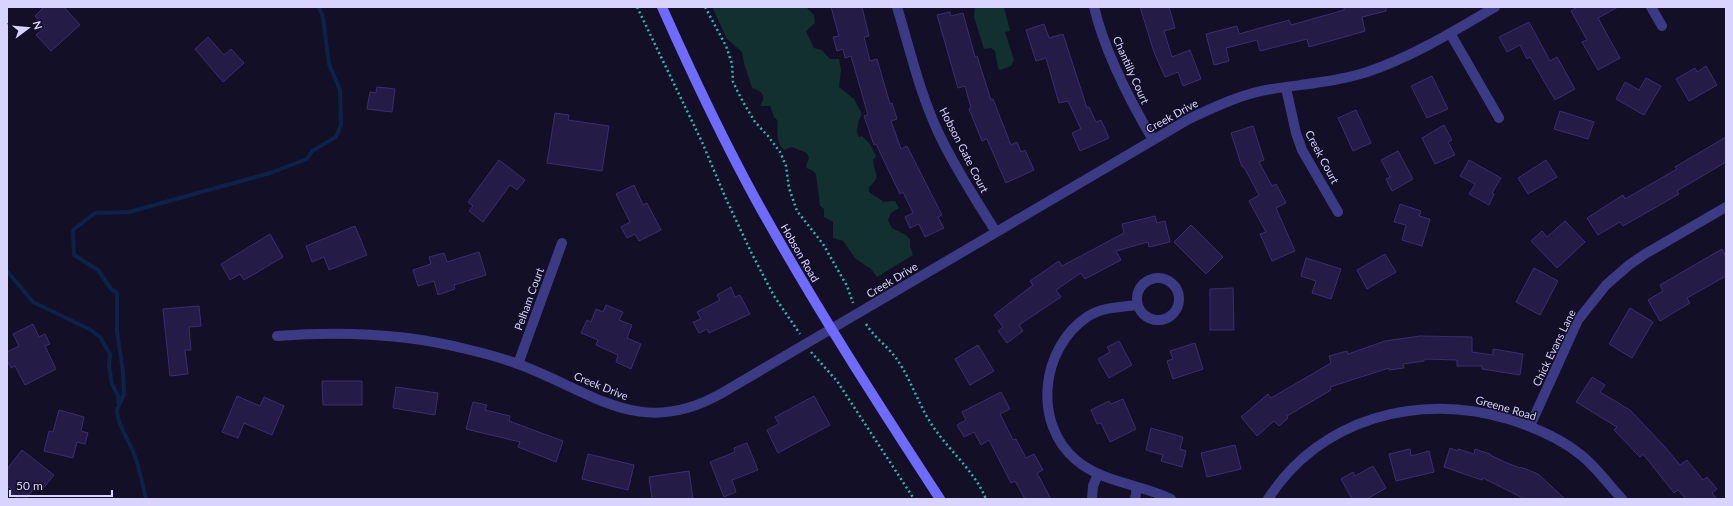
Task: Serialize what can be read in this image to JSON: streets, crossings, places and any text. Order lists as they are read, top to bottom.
{
  "streets": {
    "main road": ["Hobson Road"],
    "street": [
      "Chantilly Court",
      "Creek Drive",
      "Hobson Gate Court",
      "Creek Court",
      "Pelham Court",
      "Chick Evans Lane",
      "Greene Road"
    ]
  },
  "crossings": [
    ["Chantilly Court", "Creek Drive"],
    ["Creek Drive", "Hobson Gate Court"],
    ["Creek Drive", "Creek Court"],
    ["Creek Drive", "Hobson Road"],
    ["Creek Drive", "Pelham Court"],
    ["Chick Evans Lane", "Greene Road"]
  ],
  "scale_bar": "50 m",
  "north": "right"
}
